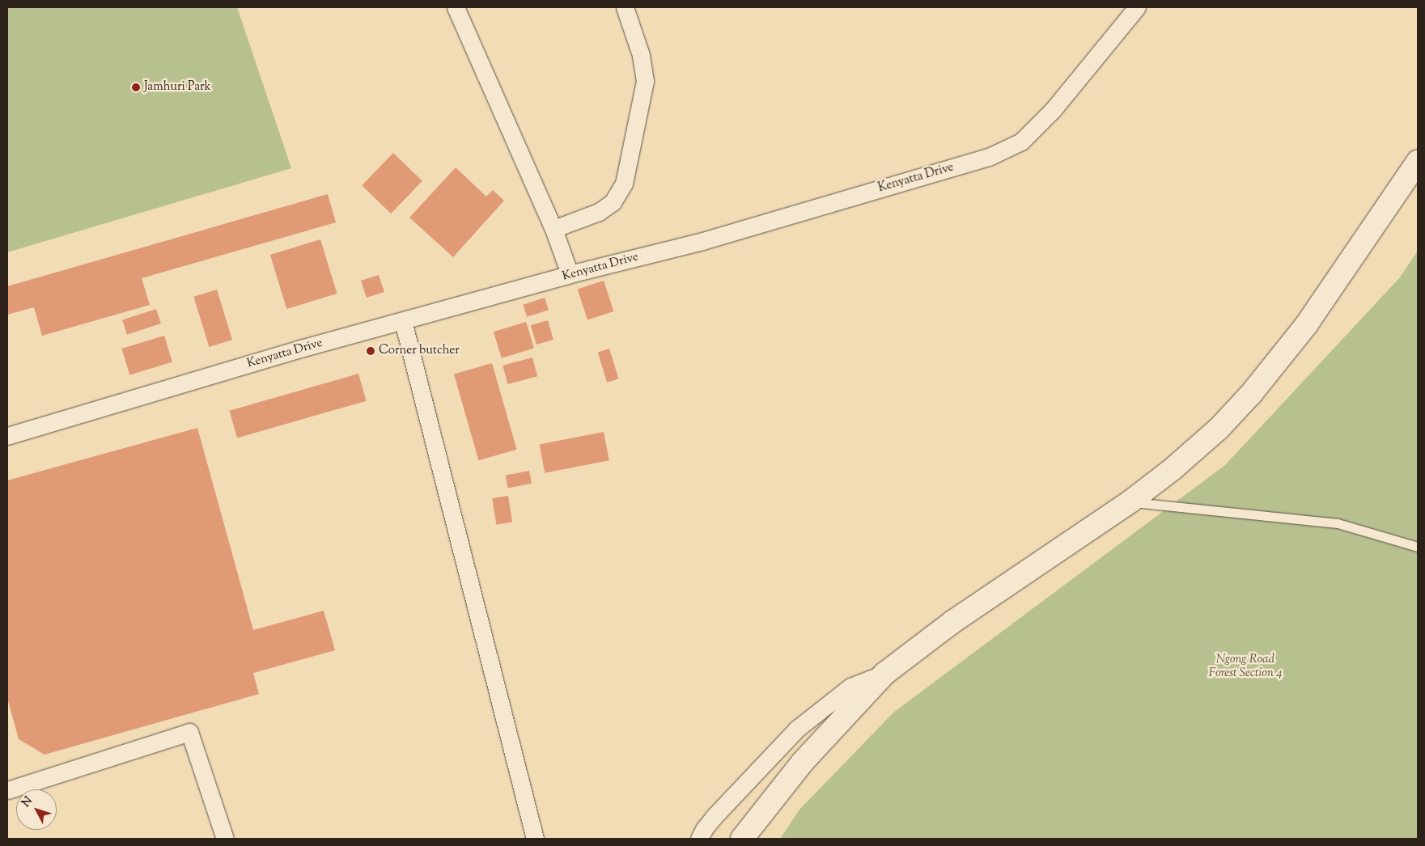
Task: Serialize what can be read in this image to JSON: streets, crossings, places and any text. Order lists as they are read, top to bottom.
{
  "streets": {
    "street": ["Kenyatta Drive"]
  },
  "parks": ["Ngong Road Forest Section 4"],
  "places": ["Jamhuri Park", "Corner butcher"],
  "north": "top left"
}
